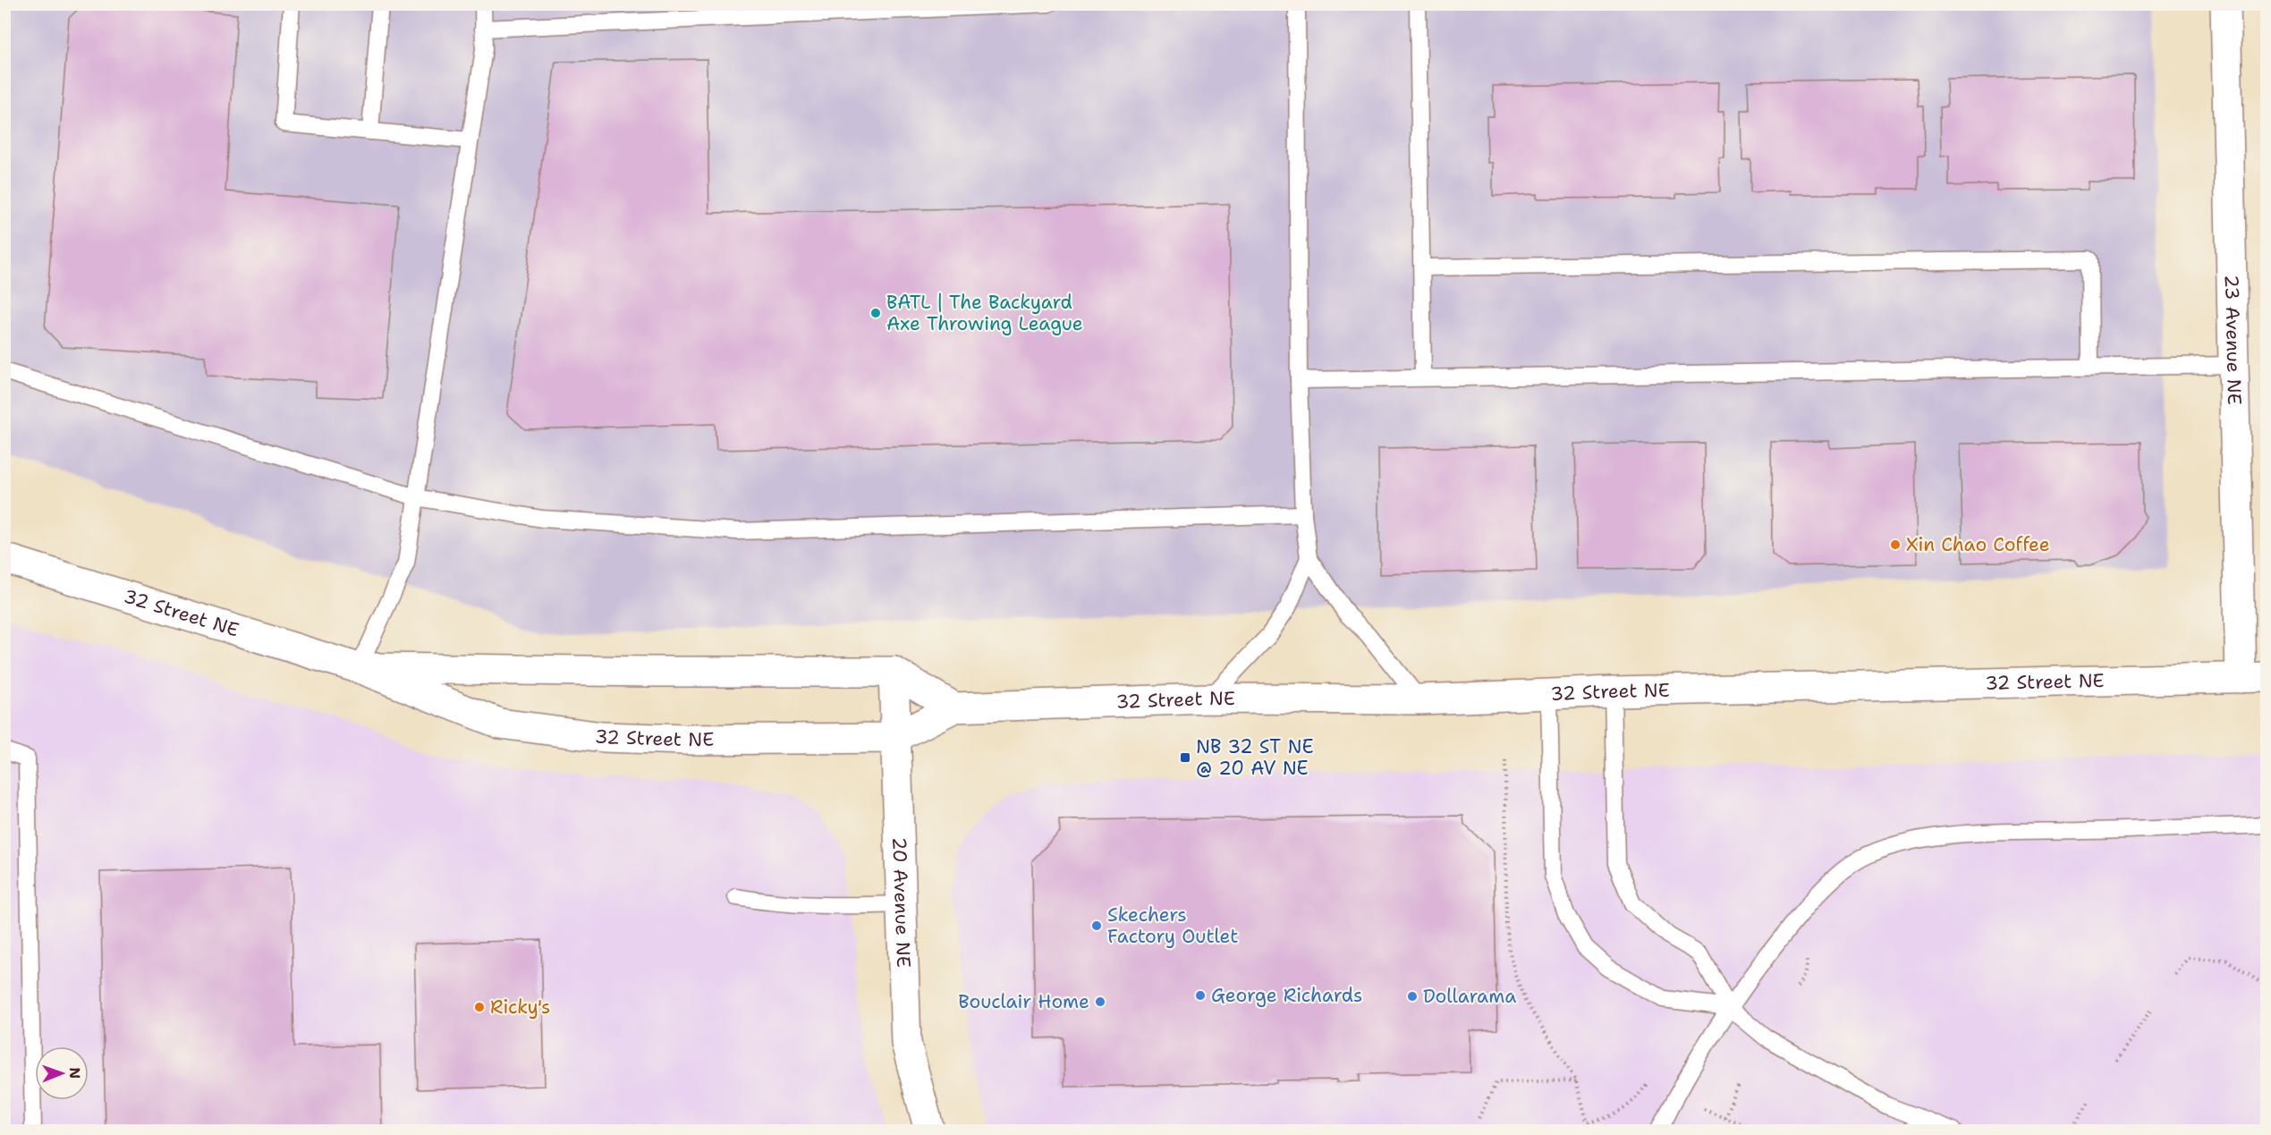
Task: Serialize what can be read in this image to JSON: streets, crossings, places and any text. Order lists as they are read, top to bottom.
{
  "streets": {
    "street": ["23 Avenue NE", "32 Street NE", "20 Avenue NE"]
  },
  "crossings": [
    ["23 Avenue NE", "32 Street NE"],
    ["32 Street NE", "20 Avenue NE"]
  ],
  "places": {
    "other": [
      "BATL | The Backyard Axe Throwing League",
      "Xin Chao Coffee",
      "Skechers Factory Outlet",
      "George Richards",
      "Dollarama",
      "Bouclair Home",
      "Ricky's"
    ],
    "transit": ["NB 32 ST NE @ 20 AV NE"]
  },
  "north": "right"
}
